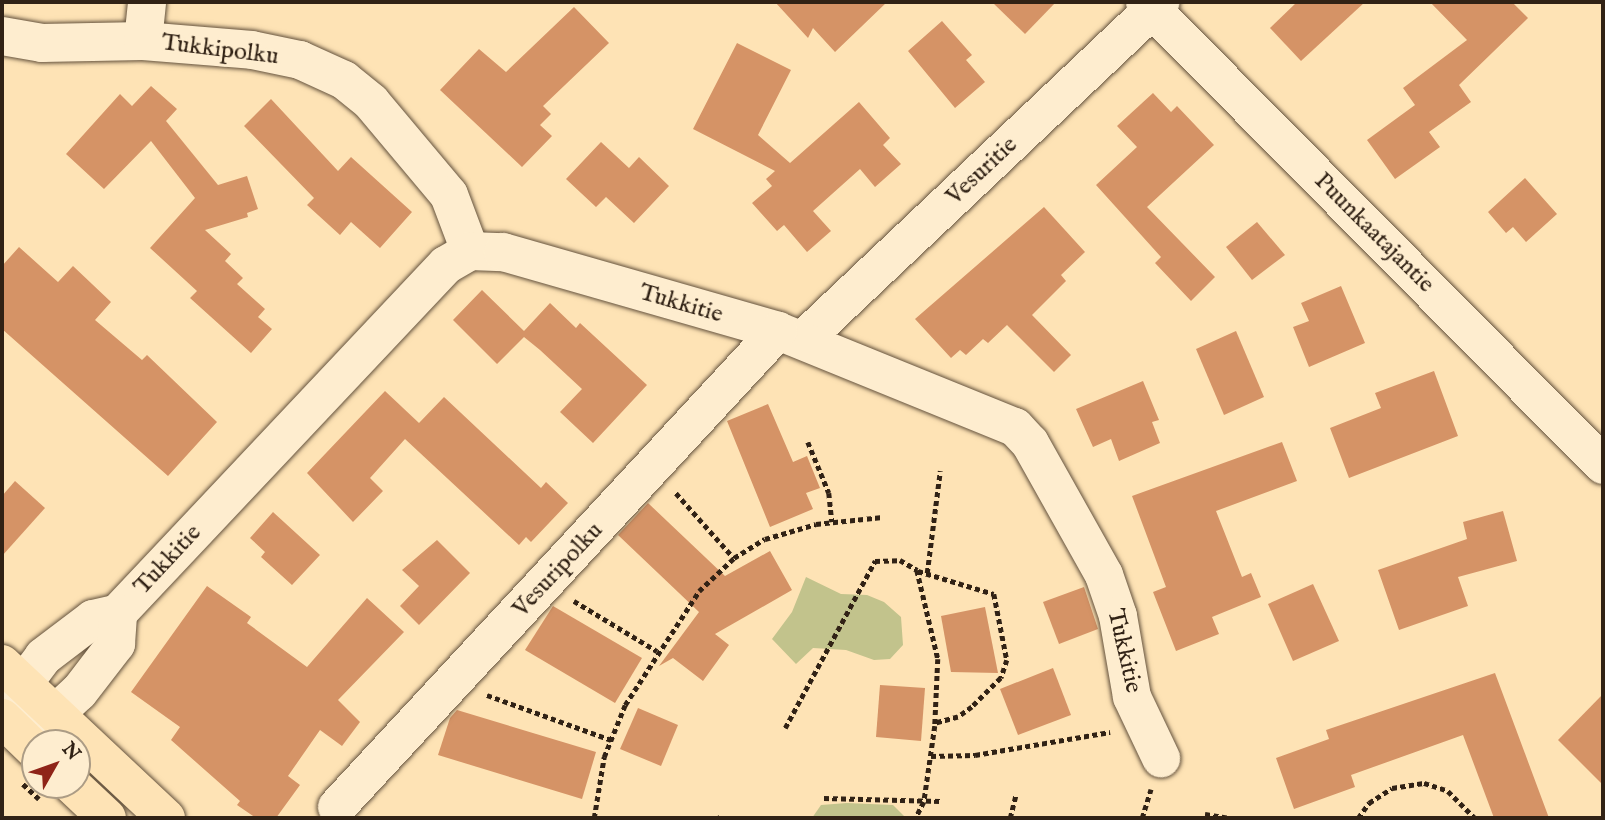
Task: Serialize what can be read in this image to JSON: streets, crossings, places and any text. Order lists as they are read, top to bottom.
{
  "streets": {
    "street": [
      "Tukkipolku",
      "Vesuritie",
      "Puunkaatajantie",
      "Tukkitie",
      "Vesuripolku"
    ]
  },
  "crossings": [
    ["Tukkipolku", "Tukkitie"],
    ["Vesuritie", "Puunkaatajantie"],
    ["Vesuritie", "Tukkitie"],
    ["Vesuritie", "Vesuripolku"],
    ["Tukkitie", "Vesuripolku"]
  ],
  "north": "top right"
}
